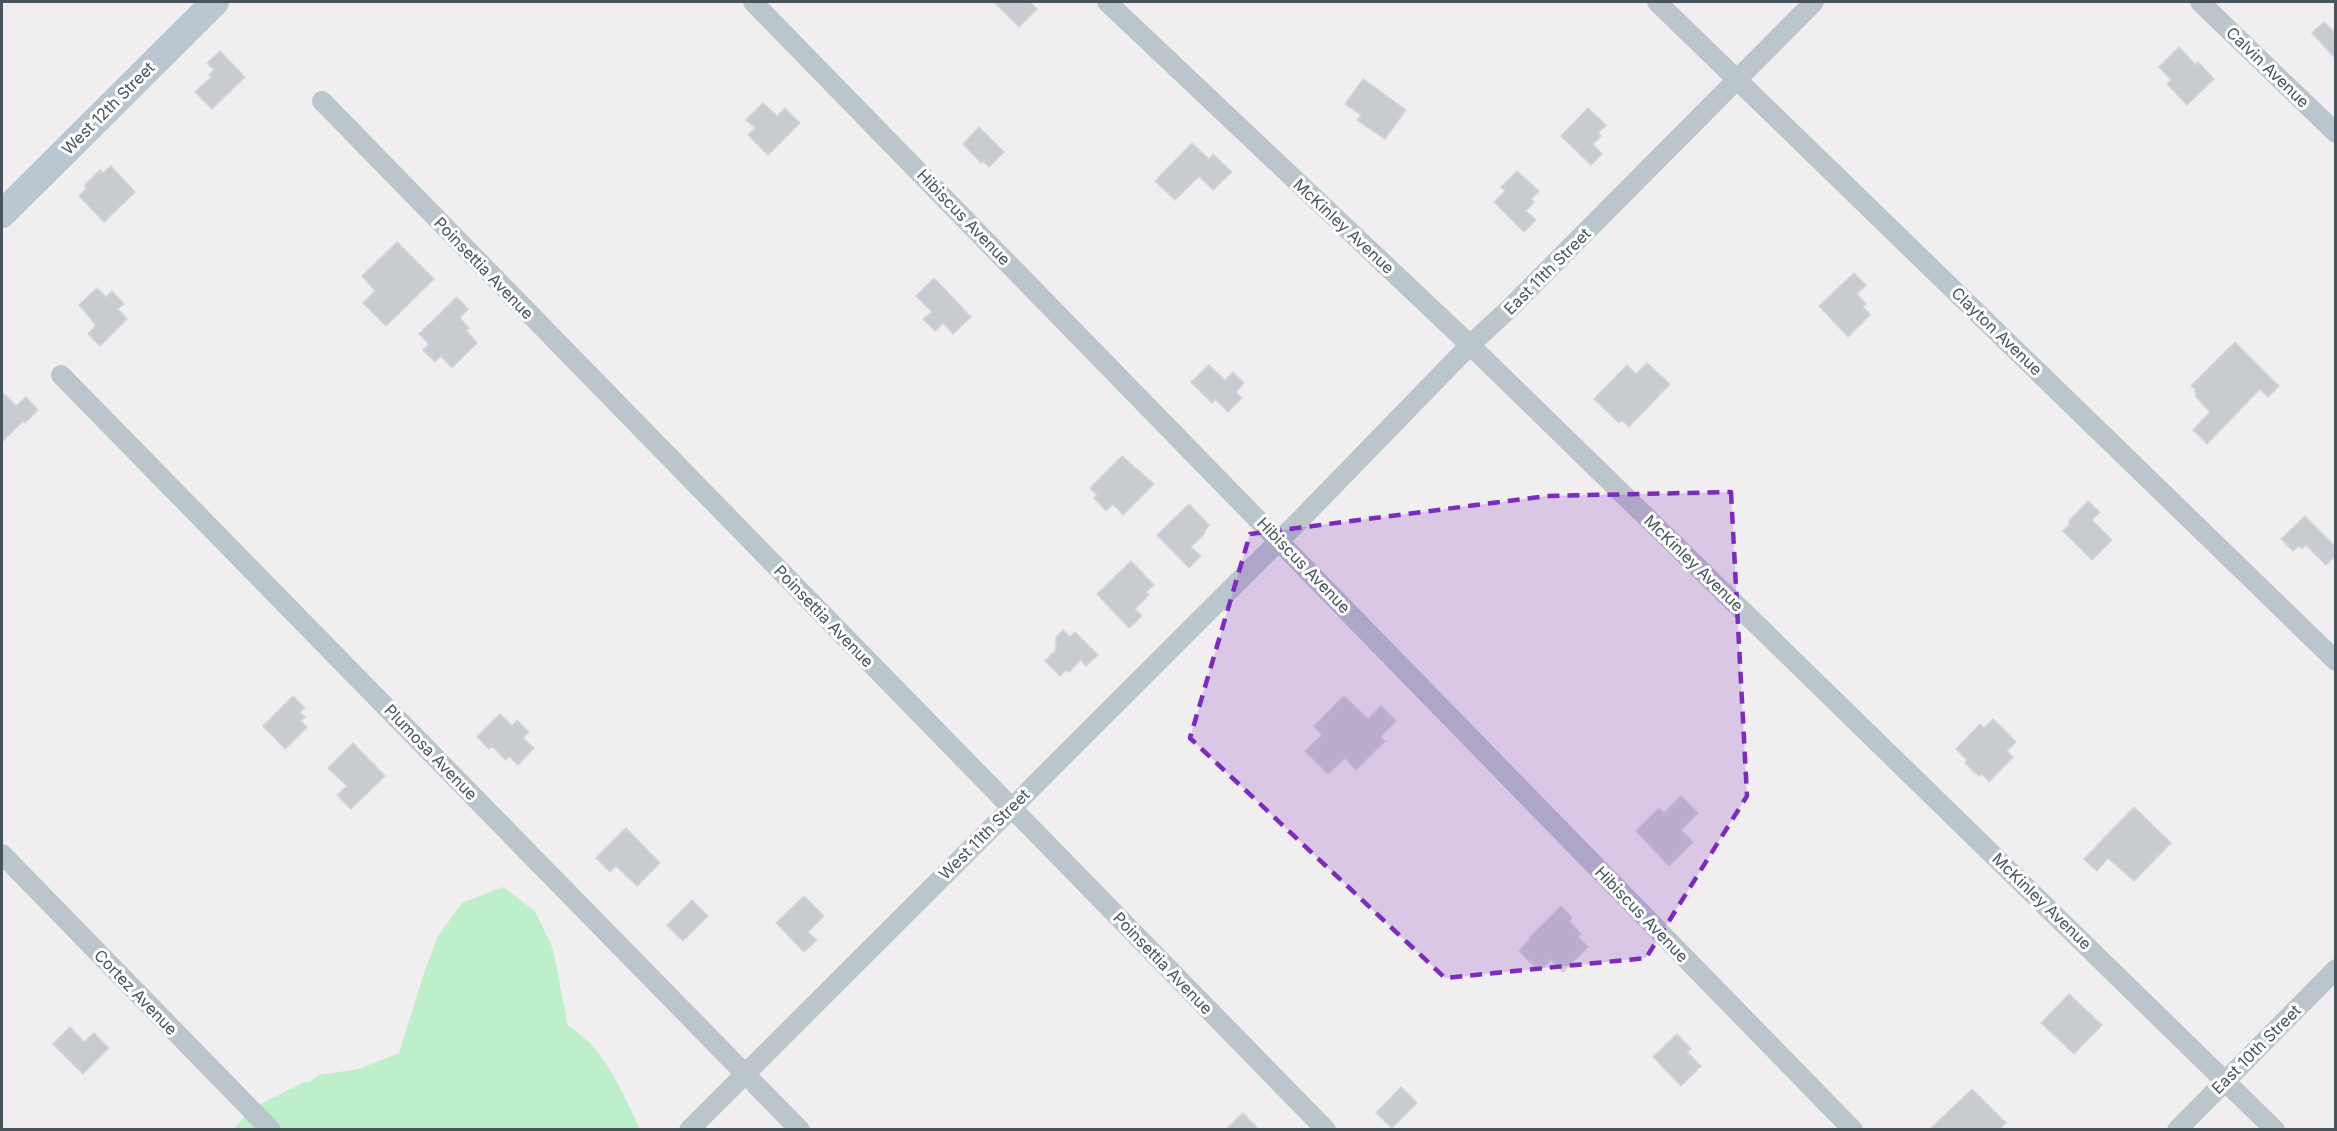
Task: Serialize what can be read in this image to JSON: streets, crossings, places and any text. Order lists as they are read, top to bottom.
{
  "streets": {
    "street": [
      "Calvin Avenue",
      "West 12th Street",
      "Hibiscus Avenue",
      "McKinley Avenue",
      "Poinsettia Avenue",
      "East 11th Street",
      "Clayton Avenue",
      "Plumosa Avenue",
      "West 11th Street",
      "Cortez Avenue",
      "East 10th Street"
    ]
  },
  "crossings": [
    ["Hibiscus Avenue", "East 11th Street"],
    ["Hibiscus Avenue", "West 11th Street"],
    ["McKinley Avenue", "East 11th Street"],
    ["McKinley Avenue", "East 10th Street"],
    ["Poinsettia Avenue", "West 11th Street"],
    ["East 11th Street", "Clayton Avenue"],
    ["East 11th Street", "West 11th Street"],
    ["Plumosa Avenue", "West 11th Street"]
  ]
}
